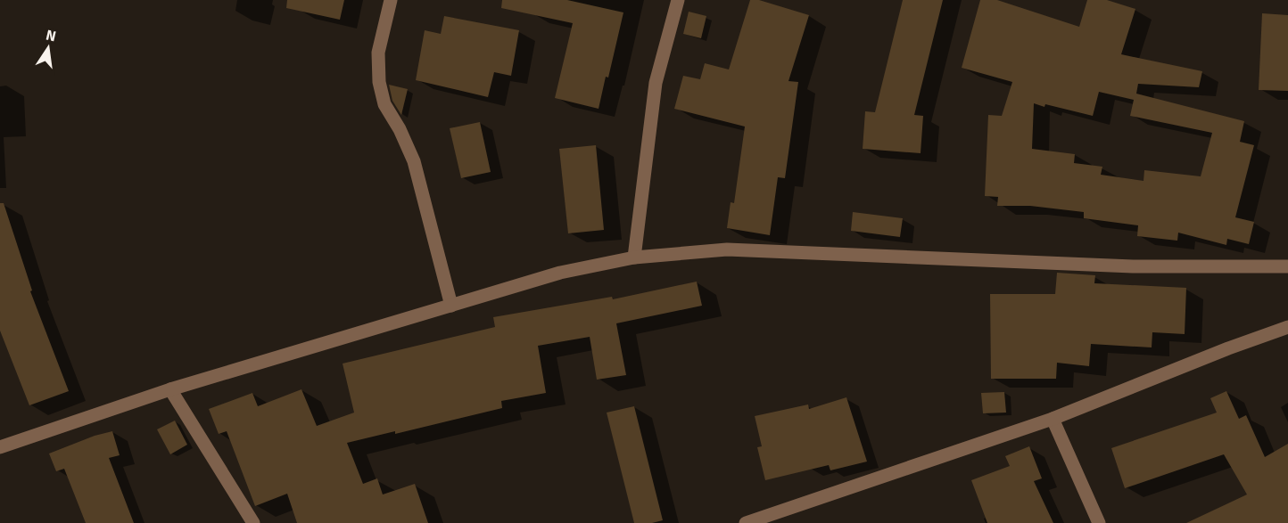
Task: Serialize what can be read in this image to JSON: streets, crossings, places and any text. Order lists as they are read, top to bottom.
{
  "north": "top"
}
